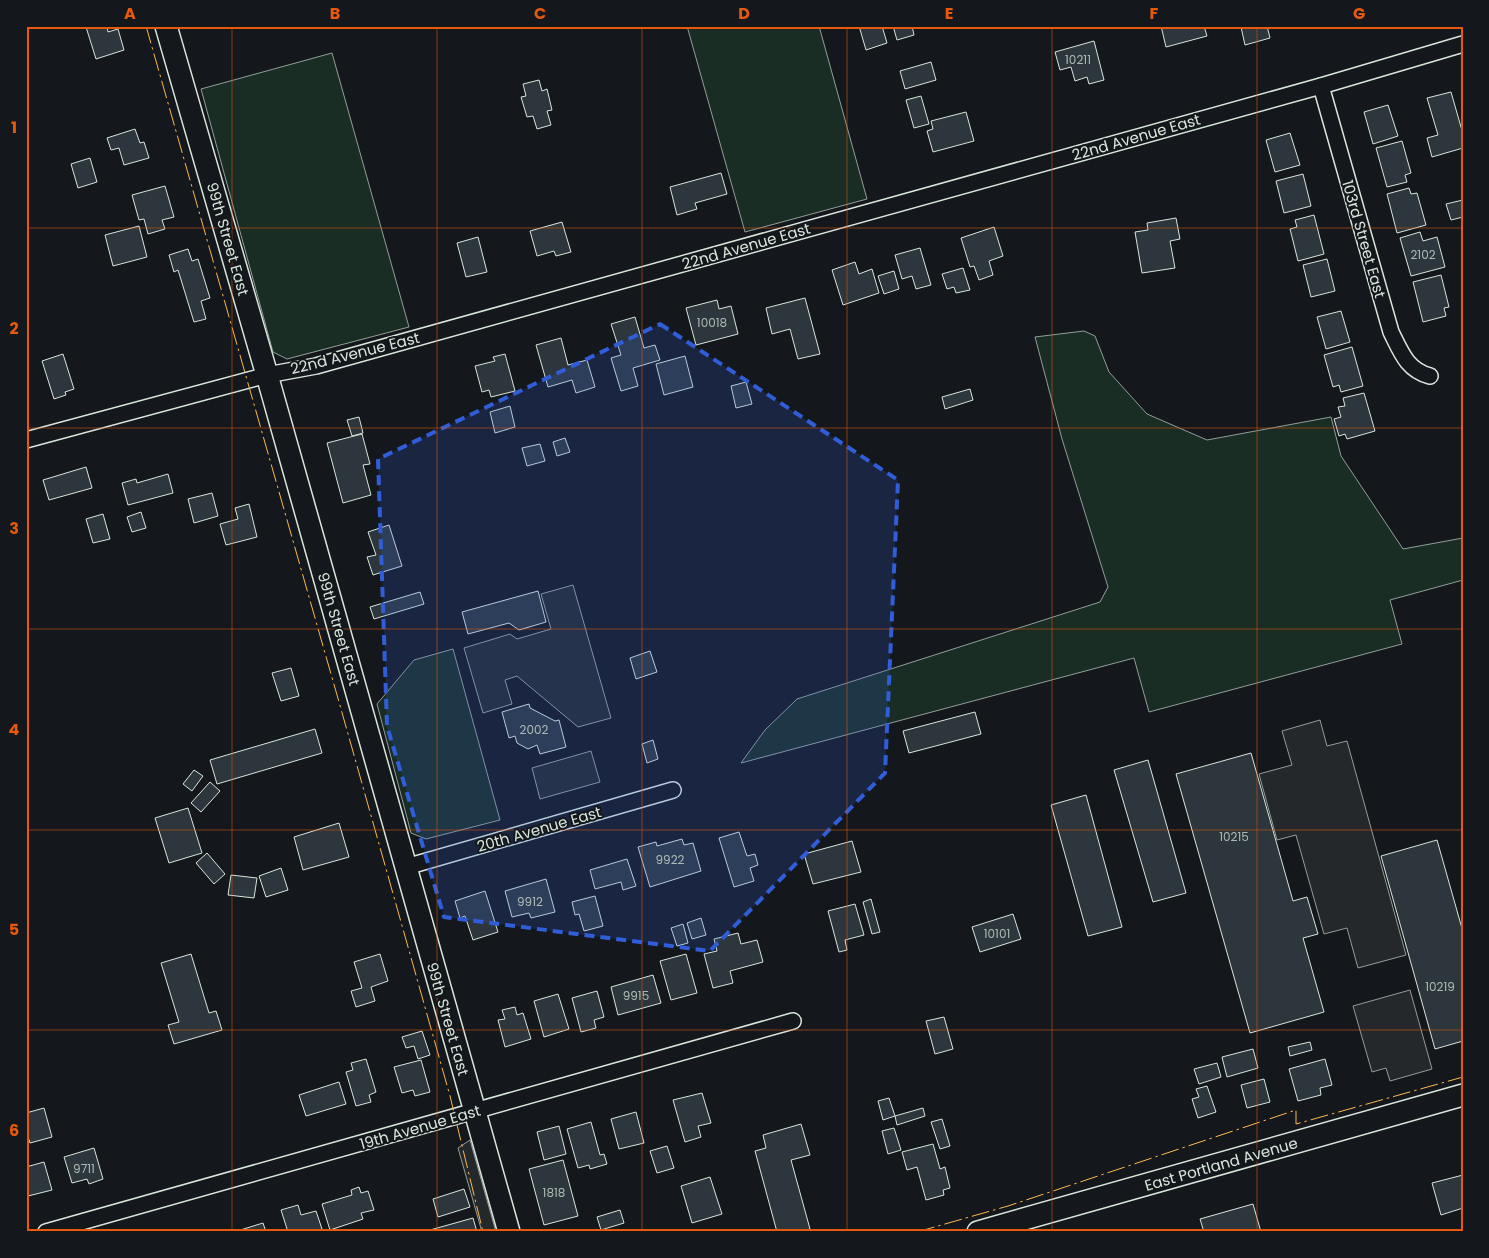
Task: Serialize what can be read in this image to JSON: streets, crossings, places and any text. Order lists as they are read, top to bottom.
{
  "streets": {
    "street": [
      "22nd Avenue East",
      "99th Street East",
      "103rd Street East",
      "20th Avenue East",
      "19th Avenue East",
      "East Portland Avenue"
    ]
  },
  "crossings": [
    ["22nd Avenue East", "99th Street East"],
    ["22nd Avenue East", "103rd Street East"],
    ["99th Street East", "20th Avenue East"],
    ["99th Street East", "19th Avenue East"]
  ],
  "house_numbers": [
    "10211",
    "2102",
    "10018",
    "2002",
    "10215",
    "9922",
    "9912",
    "10101",
    "10219",
    "9915",
    "9711",
    "1818"
  ],
  "grid": {
    "columns": [
      "A",
      "B",
      "C",
      "D",
      "E",
      "F",
      "G"
    ],
    "rows": [
      "1",
      "2",
      "3",
      "4",
      "5",
      "6"
    ]
  }
}
